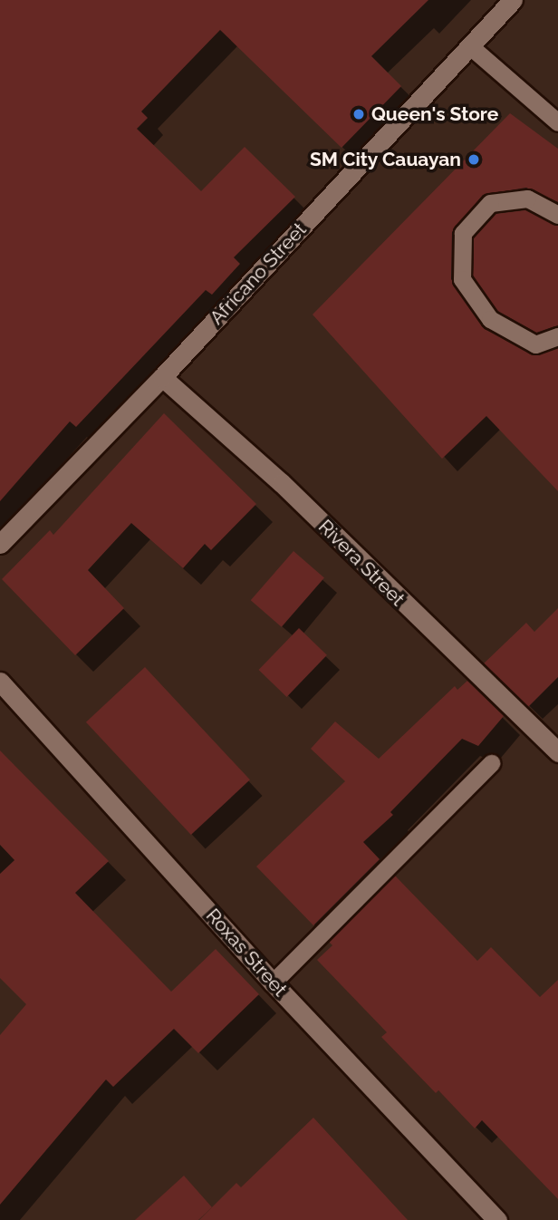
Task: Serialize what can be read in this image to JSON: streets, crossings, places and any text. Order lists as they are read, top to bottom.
{
  "streets": {
    "street": ["Africano Street", "Rivera Street", "Roxas Street"]
  },
  "crossings": [
    ["Africano Street", "Rivera Street"]
  ],
  "places": ["Queen's Store", "SM City Cauayan"]
}
